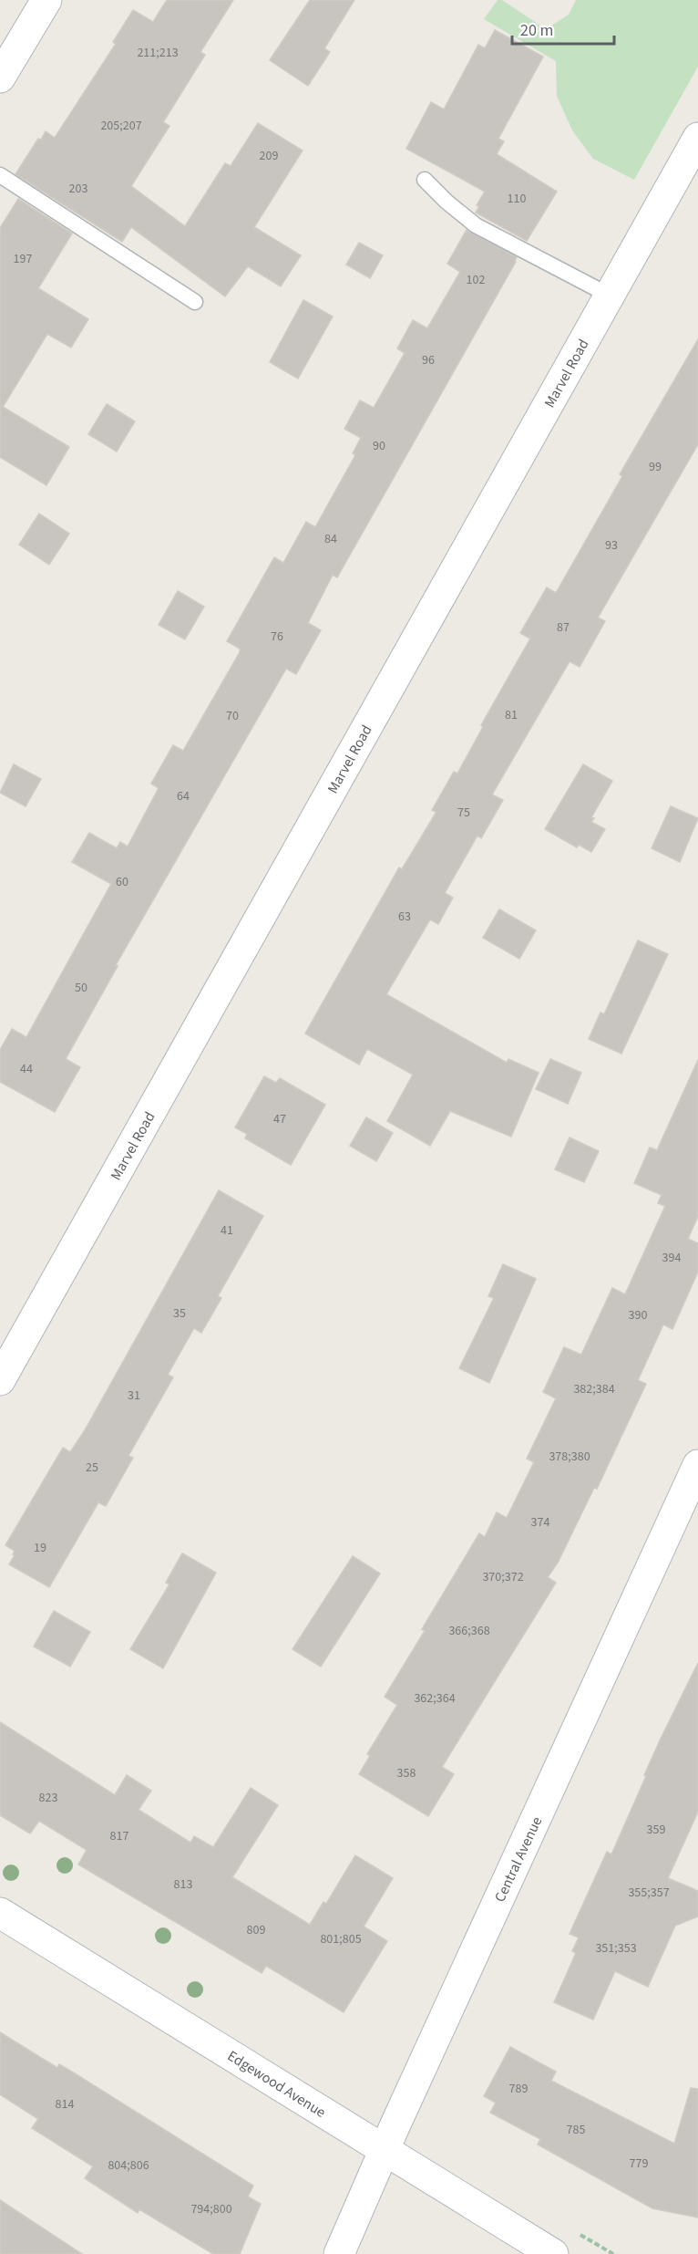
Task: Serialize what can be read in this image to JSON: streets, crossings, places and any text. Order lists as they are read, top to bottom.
{
  "streets": {
    "street": ["Marvel Road", "Central Avenue", "Edgewood Avenue"]
  },
  "crossings": [
    ["Central Avenue", "Edgewood Avenue"]
  ],
  "house_numbers": [
    "211;213",
    "205;207",
    "209",
    "203",
    "110",
    "197",
    "102",
    "96",
    "90",
    "99",
    "84",
    "93",
    "87",
    "76",
    "81",
    "70",
    "64",
    "75",
    "60",
    "63",
    "50",
    "44",
    "47",
    "41",
    "394",
    "35",
    "390",
    "382;384",
    "31",
    "378;380",
    "25",
    "374",
    "19",
    "370;372",
    "366;368",
    "362;364",
    "358",
    "823",
    "359",
    "817",
    "813",
    "355;357",
    "809",
    "801;805",
    "351;353",
    "789",
    "814",
    "785",
    "779",
    "804;806",
    "794;800"
  ],
  "scale_bar": "20 m"
}
